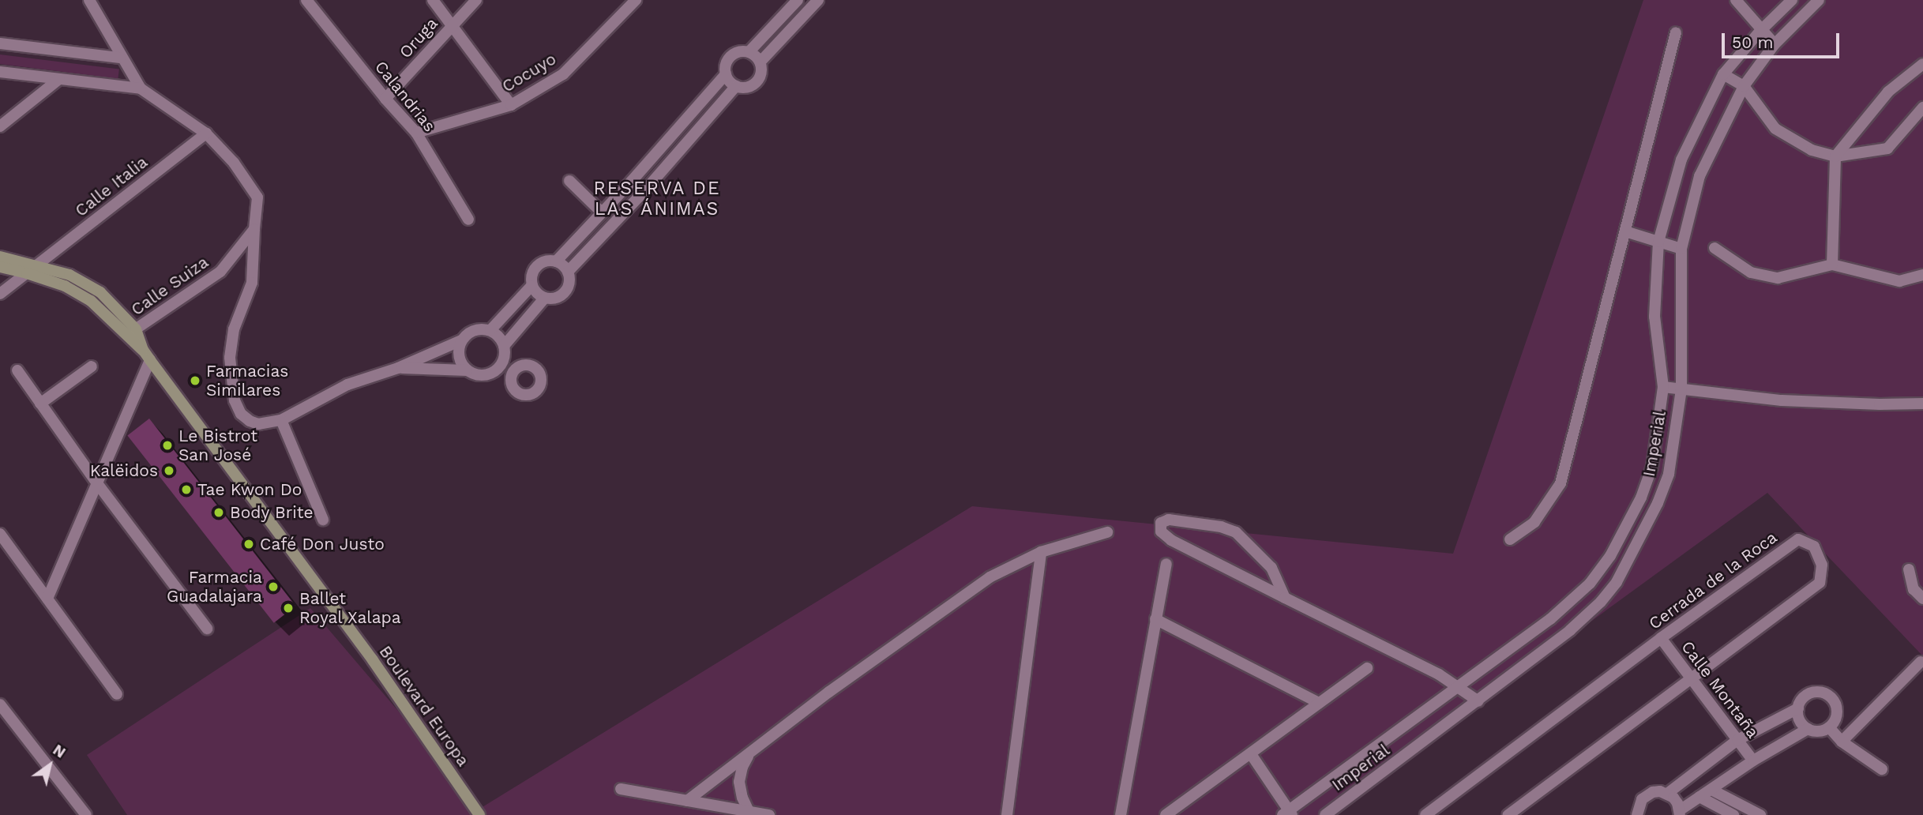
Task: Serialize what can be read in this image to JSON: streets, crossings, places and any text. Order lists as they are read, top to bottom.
{
  "streets": {
    "main road": ["Boulevard Europa"],
    "street": [
      "Oruga",
      "Cocuyo",
      "Calandrias",
      "Calle Italia",
      "Calle Suiza",
      "Imperial",
      "Cerrada de la Roca",
      "Calle Montaña"
    ]
  },
  "crossings": [
    ["Oruga", "Calandrias"],
    ["Cocuyo", "Calandrias"],
    ["Calle Italia", "Boulevard Europa"],
    ["Calle Suiza", "Boulevard Europa"],
    ["Cerrada de la Roca", "Calle Montaña"]
  ],
  "districts": ["RESERVA DE LAS ÁNIMAS"],
  "places": [
    "Farmacias Similares",
    "Le Bistrot San José",
    "Kalëidos",
    "Tae Kwon Do",
    "Body Brite",
    "Café Don Justo",
    "Farmacia Guadalajara",
    "Ballet Royal Xalapa"
  ],
  "scale_bar": "50 m",
  "north": "top right"
}
